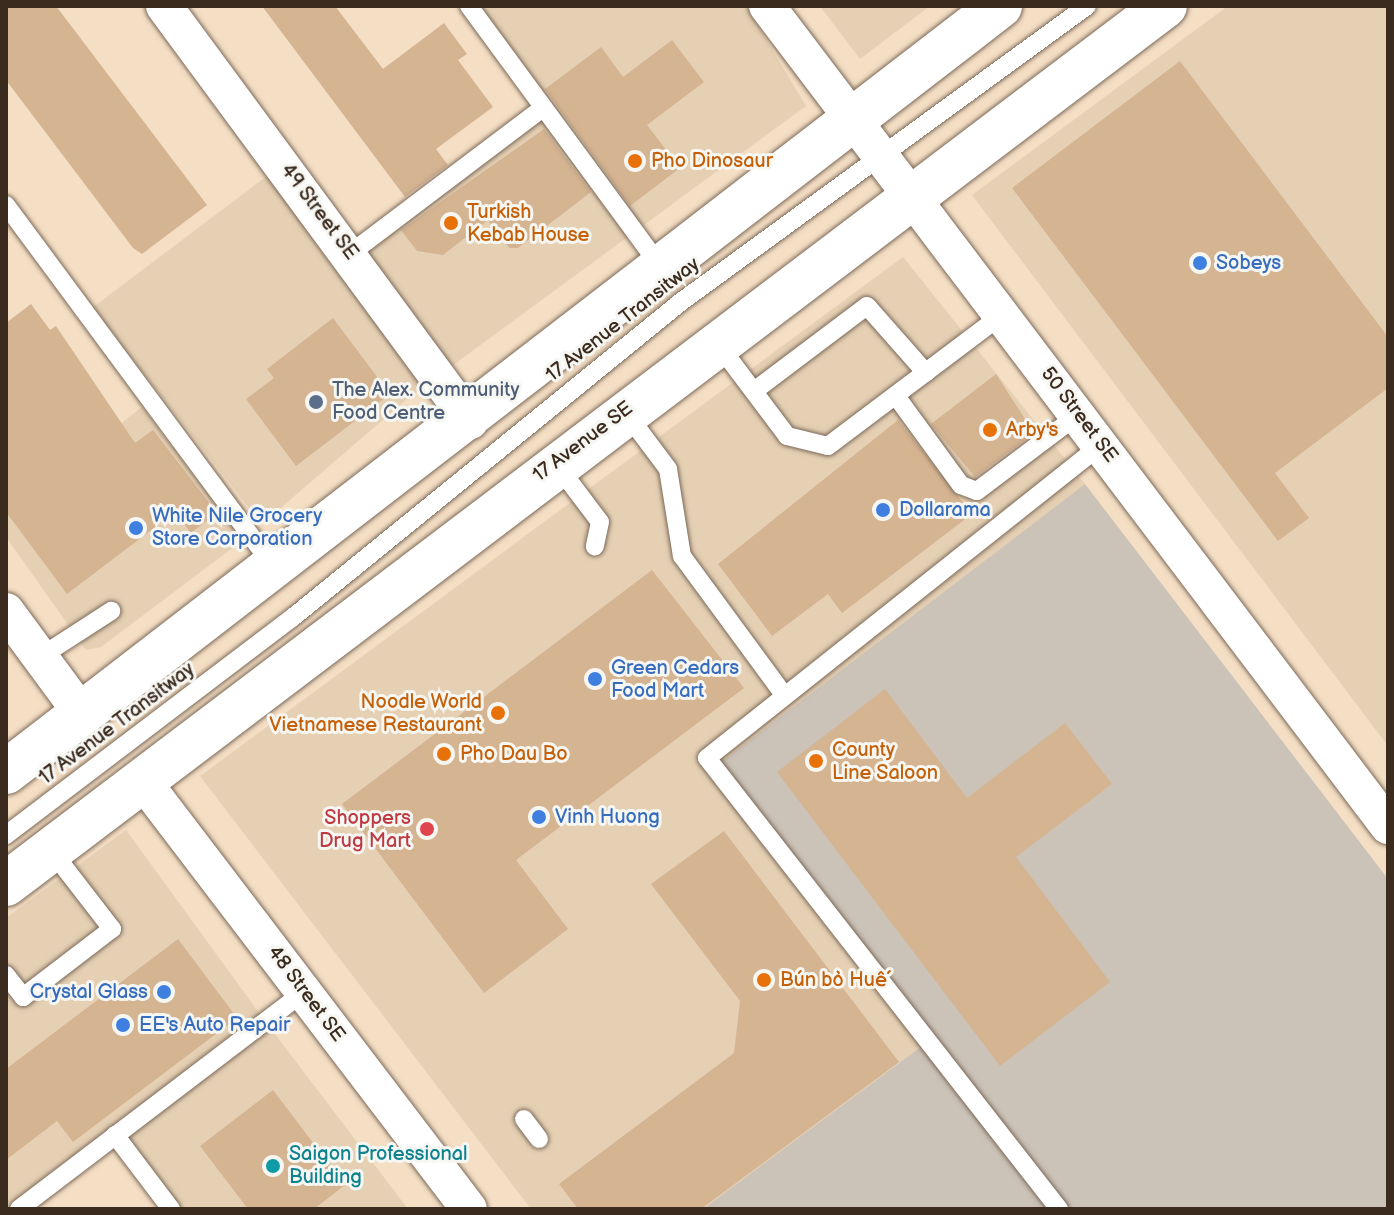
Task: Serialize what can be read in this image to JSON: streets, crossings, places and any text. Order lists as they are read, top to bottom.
{
  "streets": {
    "main road": ["17 Avenue SE"],
    "street": ["49 Street SE", "50 Street SE", "48 Street SE"],
    "lane": ["17 Avenue Transitway"]
  },
  "crossings": [
    ["17 Avenue Transitway", "50 Street SE"],
    ["50 Street SE", "17 Avenue SE"],
    ["17 Avenue SE", "48 Street SE"]
  ],
  "places": [
    "Pho Dinosaur",
    "Turkish Kebab House",
    "Sobeys",
    "The Alex. Community Food Centre",
    "Arby's",
    "Dollarama",
    "White Nile Grocery Store Corporation",
    "Green Cedars Food Mart",
    "Noodle World Vietnamese Restaurant",
    "Pho Dau Bo",
    "County Line Saloon",
    "Vinh Huong",
    "Shoppers Drug Mart",
    "Bún bò Huế",
    "Crystal Glass",
    "EE's Auto Repair",
    "Saigon Professional Building"
  ]
}
